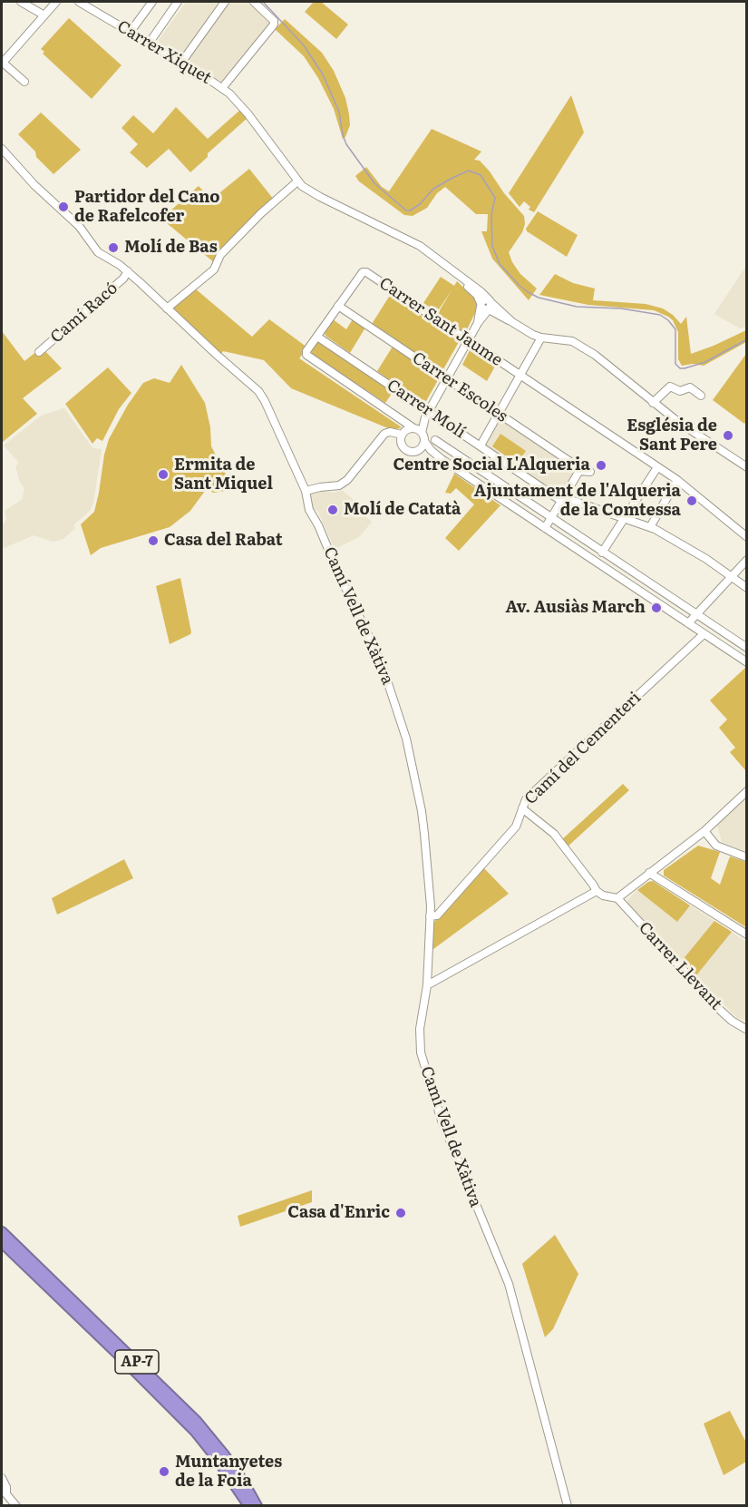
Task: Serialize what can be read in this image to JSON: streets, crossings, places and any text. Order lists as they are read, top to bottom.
{
  "streets": {
    "highway": ["AP-7"],
    "street": [
      "Carrer Xiquet",
      "Camí Racó",
      "Carrer Sant Jaume",
      "Carrer Escoles",
      "Carrer Molí",
      "Camí Vell de Xàtiva",
      "Camí del Cementeri",
      "Carrer Llevant"
    ]
  },
  "crossings": [
    ["Camí Racó", "Camí Vell de Xàtiva"],
    ["Carrer Sant Jaume", "Carrer Escoles"],
    ["Camí Vell de Xàtiva", "Camí del Cementeri"]
  ],
  "places": [
    "Partidor del Cano de Rafelcofer",
    "Molí de Bas",
    "Església de Sant Pere",
    "Centre Social L'Alqueria",
    "Ermita de Sant Miquel",
    "Ajuntament de l'Alqueria de la Comtessa",
    "Molí de Catatà",
    "Casa del Rabat",
    "Av. Ausiàs March",
    "Casa d'Enric",
    "Muntanyetes de la Foia"
  ]
}
